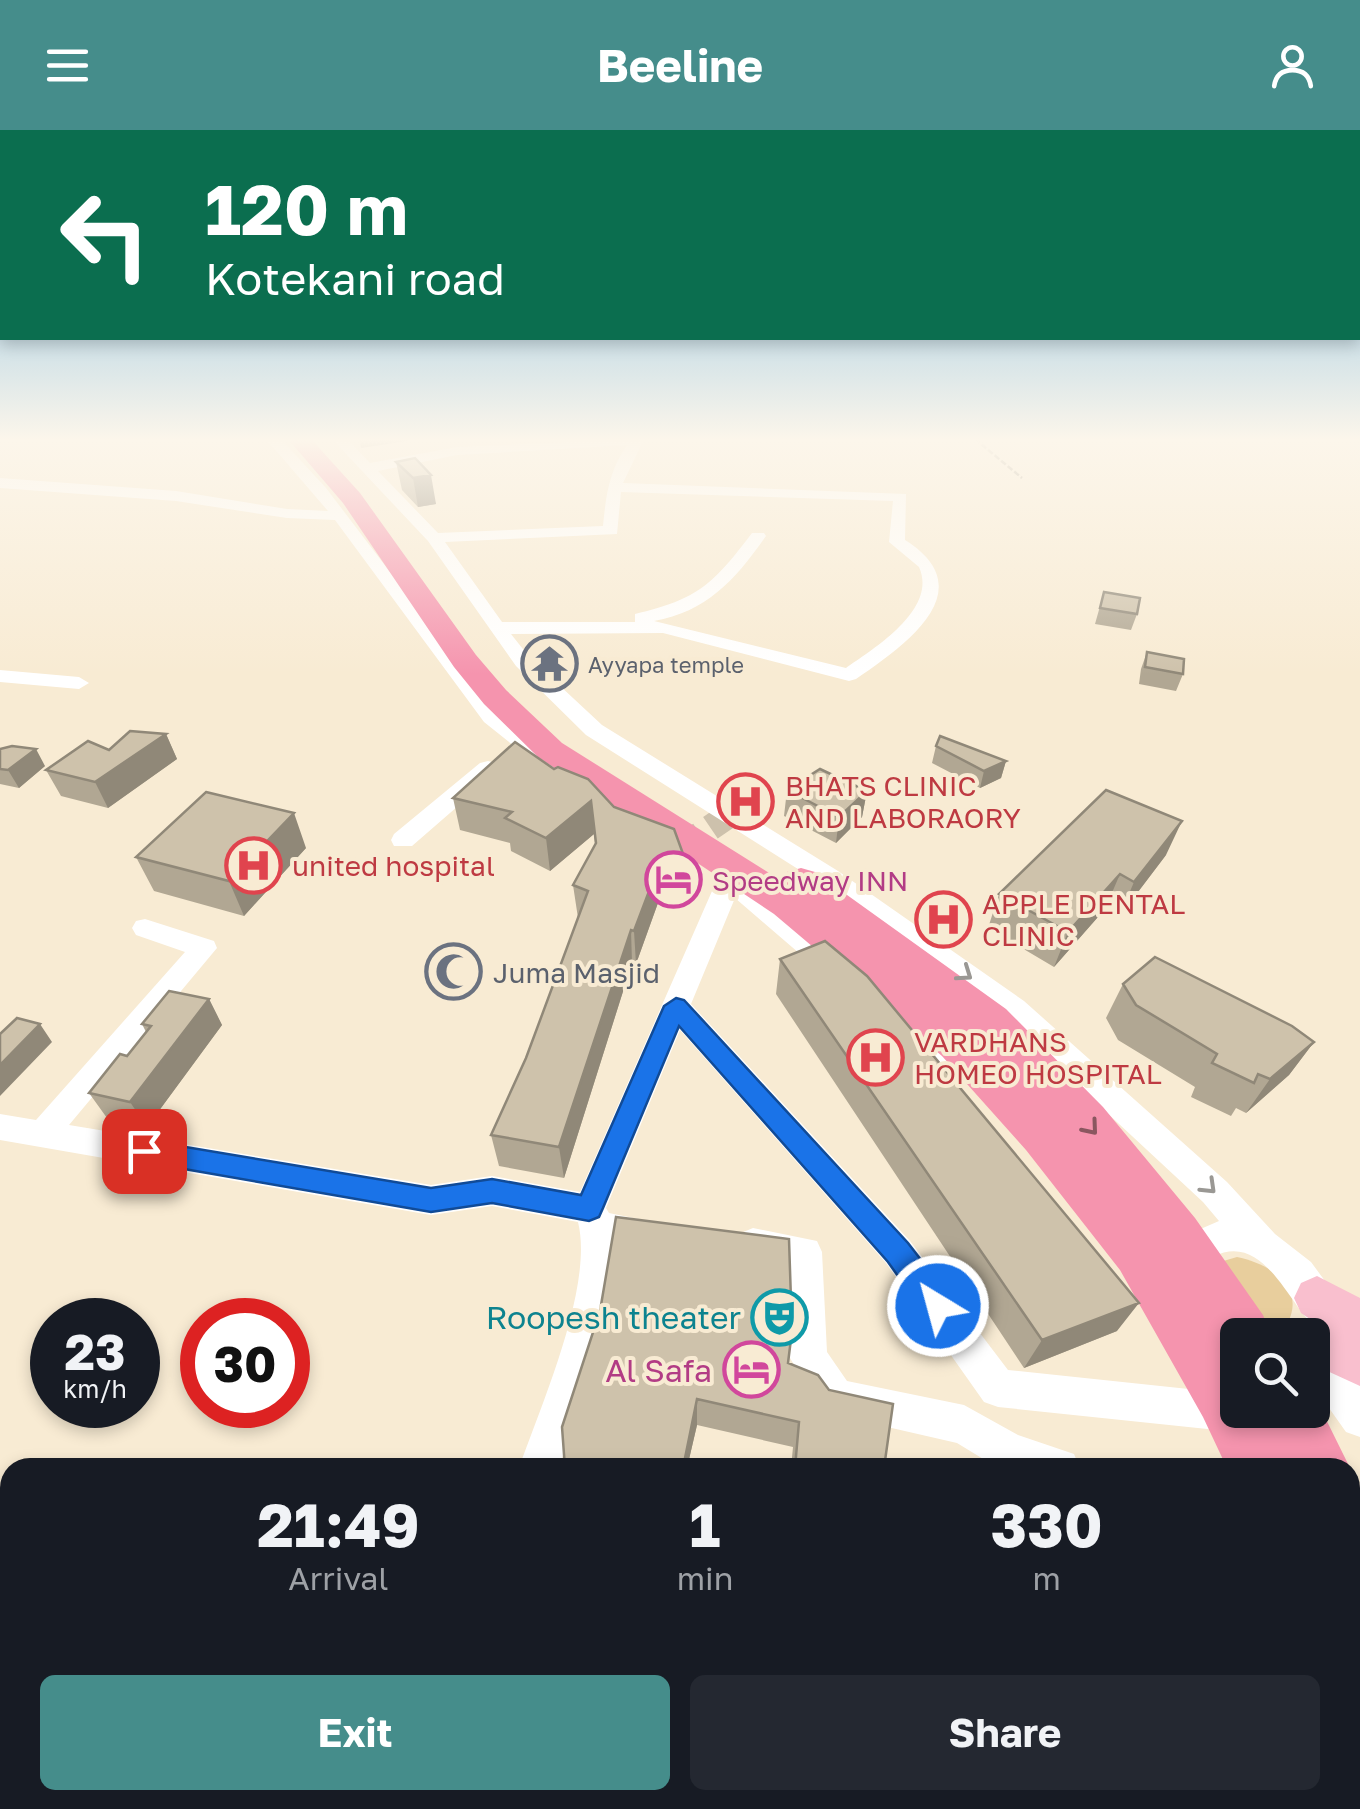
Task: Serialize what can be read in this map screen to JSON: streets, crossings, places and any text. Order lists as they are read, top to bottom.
{
  "places": {
    "temple": ["Ayyapa temple"],
    "hospital": [
      "BHATS CLINIC AND LABORAORY",
      "united hospital",
      "APPLE DENTAL CLINIC",
      "VARDHANS HOMEO HOSPITAL"
    ],
    "hotel": ["Speedway INN", "Al Safa"],
    "mosque": ["Juma Masjid"],
    "theatre": ["Roopesh theater"]
  },
  "page": {
    "header": "Beeline",
    "turn": ["120 m", "Kotekani road"],
    "speed": "23 km/h",
    "limit": "30",
    "eta": [
      "21:49",
      "Arrival",
      "1",
      "min",
      "330",
      "m"
    ],
    "buttons": ["Exit", "Share"]
  }
}
